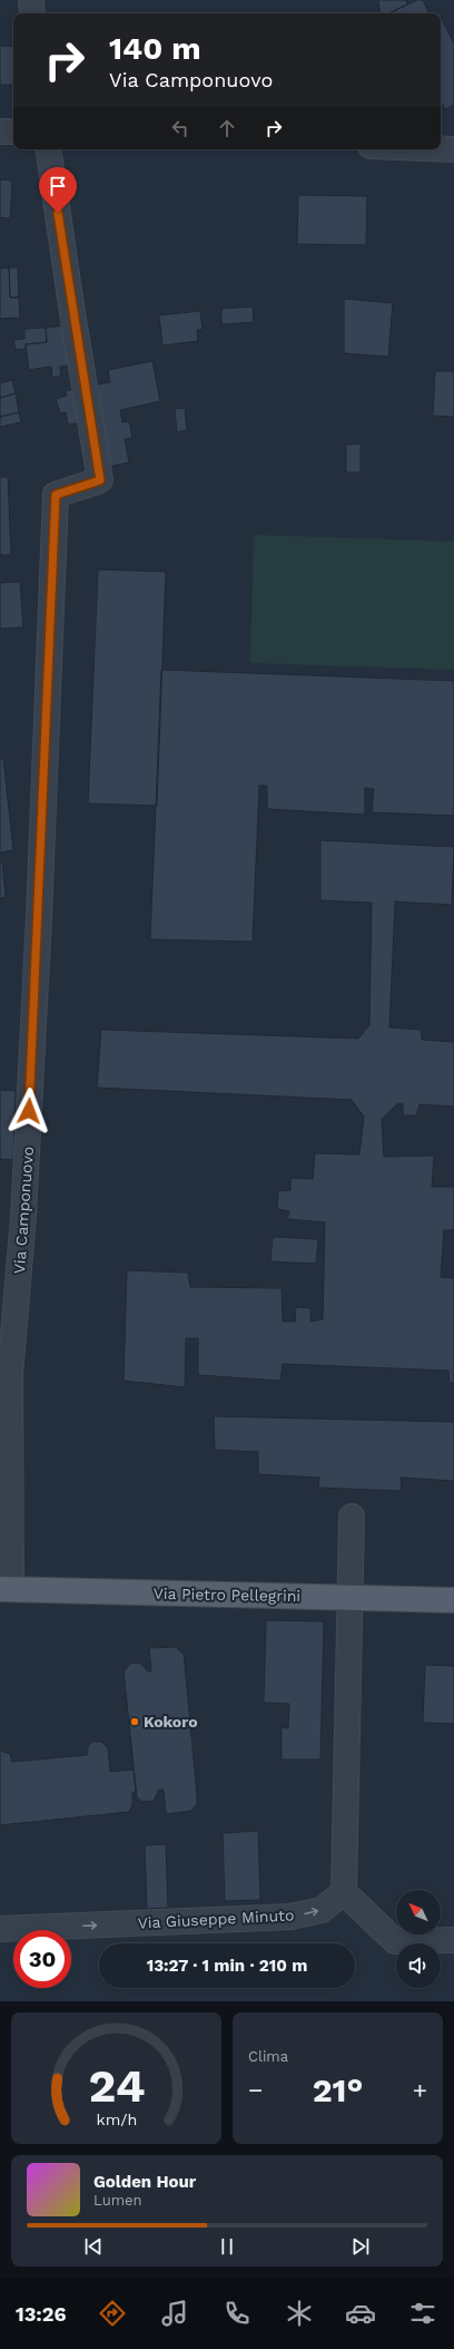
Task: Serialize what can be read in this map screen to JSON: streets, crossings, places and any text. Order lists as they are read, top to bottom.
{
  "streets": {
    "main road": ["Via Pietro Pellegrini"],
    "street": ["Via Camponuovo", "Via Giuseppe Minuto"]
  },
  "crossings": [
    ["Via Camponuovo", "Via Pietro Pellegrini"]
  ],
  "one_way": ["Via Giuseppe Minuto"],
  "places": ["Kokoro"],
  "north": "top left",
  "page": {
    "turn": ["140 m", "Via Camponuovo"],
    "limit": "30",
    "trip": "13:27 · 1 min · 210 m",
    "tile": "Clima",
    "heat": ["−", "21°", "+"],
    "song": ["Golden Hour", "Lumen"],
    "tabs": "13:26",
    "gauge": ["24", "km/h"]
  }
}
